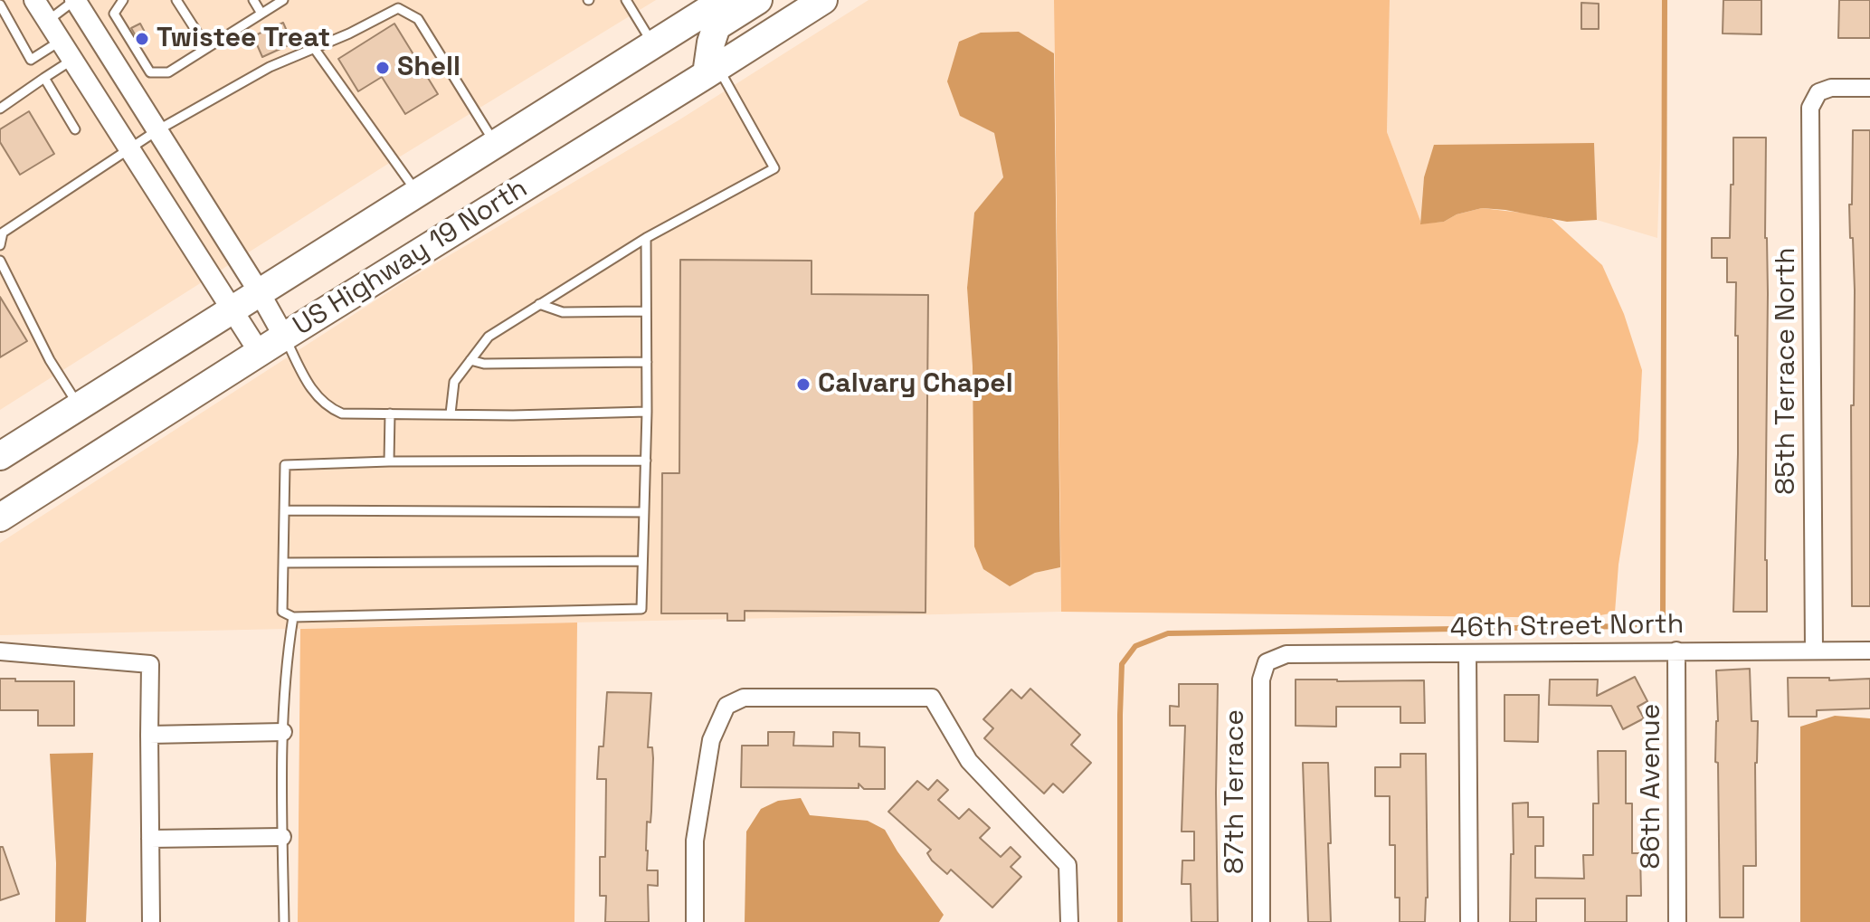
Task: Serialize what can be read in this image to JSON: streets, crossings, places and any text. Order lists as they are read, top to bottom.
{
  "streets": {
    "highway": ["US Highway 19 North"],
    "street": [
      "85th Terrace North",
      "46th Street North",
      "86th Avenue",
      "87th Terrace"
    ]
  },
  "crossings": [
    ["85th Terrace North", "46th Street North"],
    ["46th Street North", "86th Avenue"],
    ["46th Street North", "87th Terrace"]
  ],
  "places": ["Twistee Treat", "Shell", "Calvary Chapel"]
}
